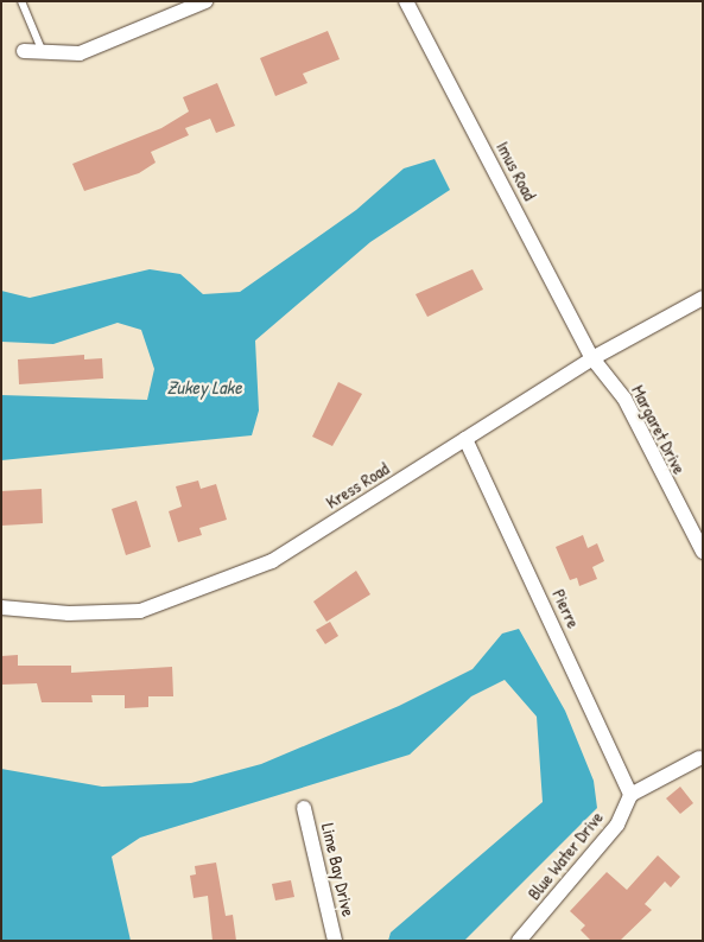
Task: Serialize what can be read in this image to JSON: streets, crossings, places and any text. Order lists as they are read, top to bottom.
{
  "streets": {
    "street": [
      "Imus Road",
      "Margaret Drive",
      "Kress Road",
      "Pierre",
      "Blue Water Drive",
      "Lime Bay Drive"
    ]
  },
  "crossings": [
    ["Imus Road", "Margaret Drive"],
    ["Imus Road", "Kress Road"],
    ["Margaret Drive", "Kress Road"],
    ["Kress Road", "Pierre"],
    ["Pierre", "Blue Water Drive"]
  ],
  "water": ["Zukey Lake"]
}
